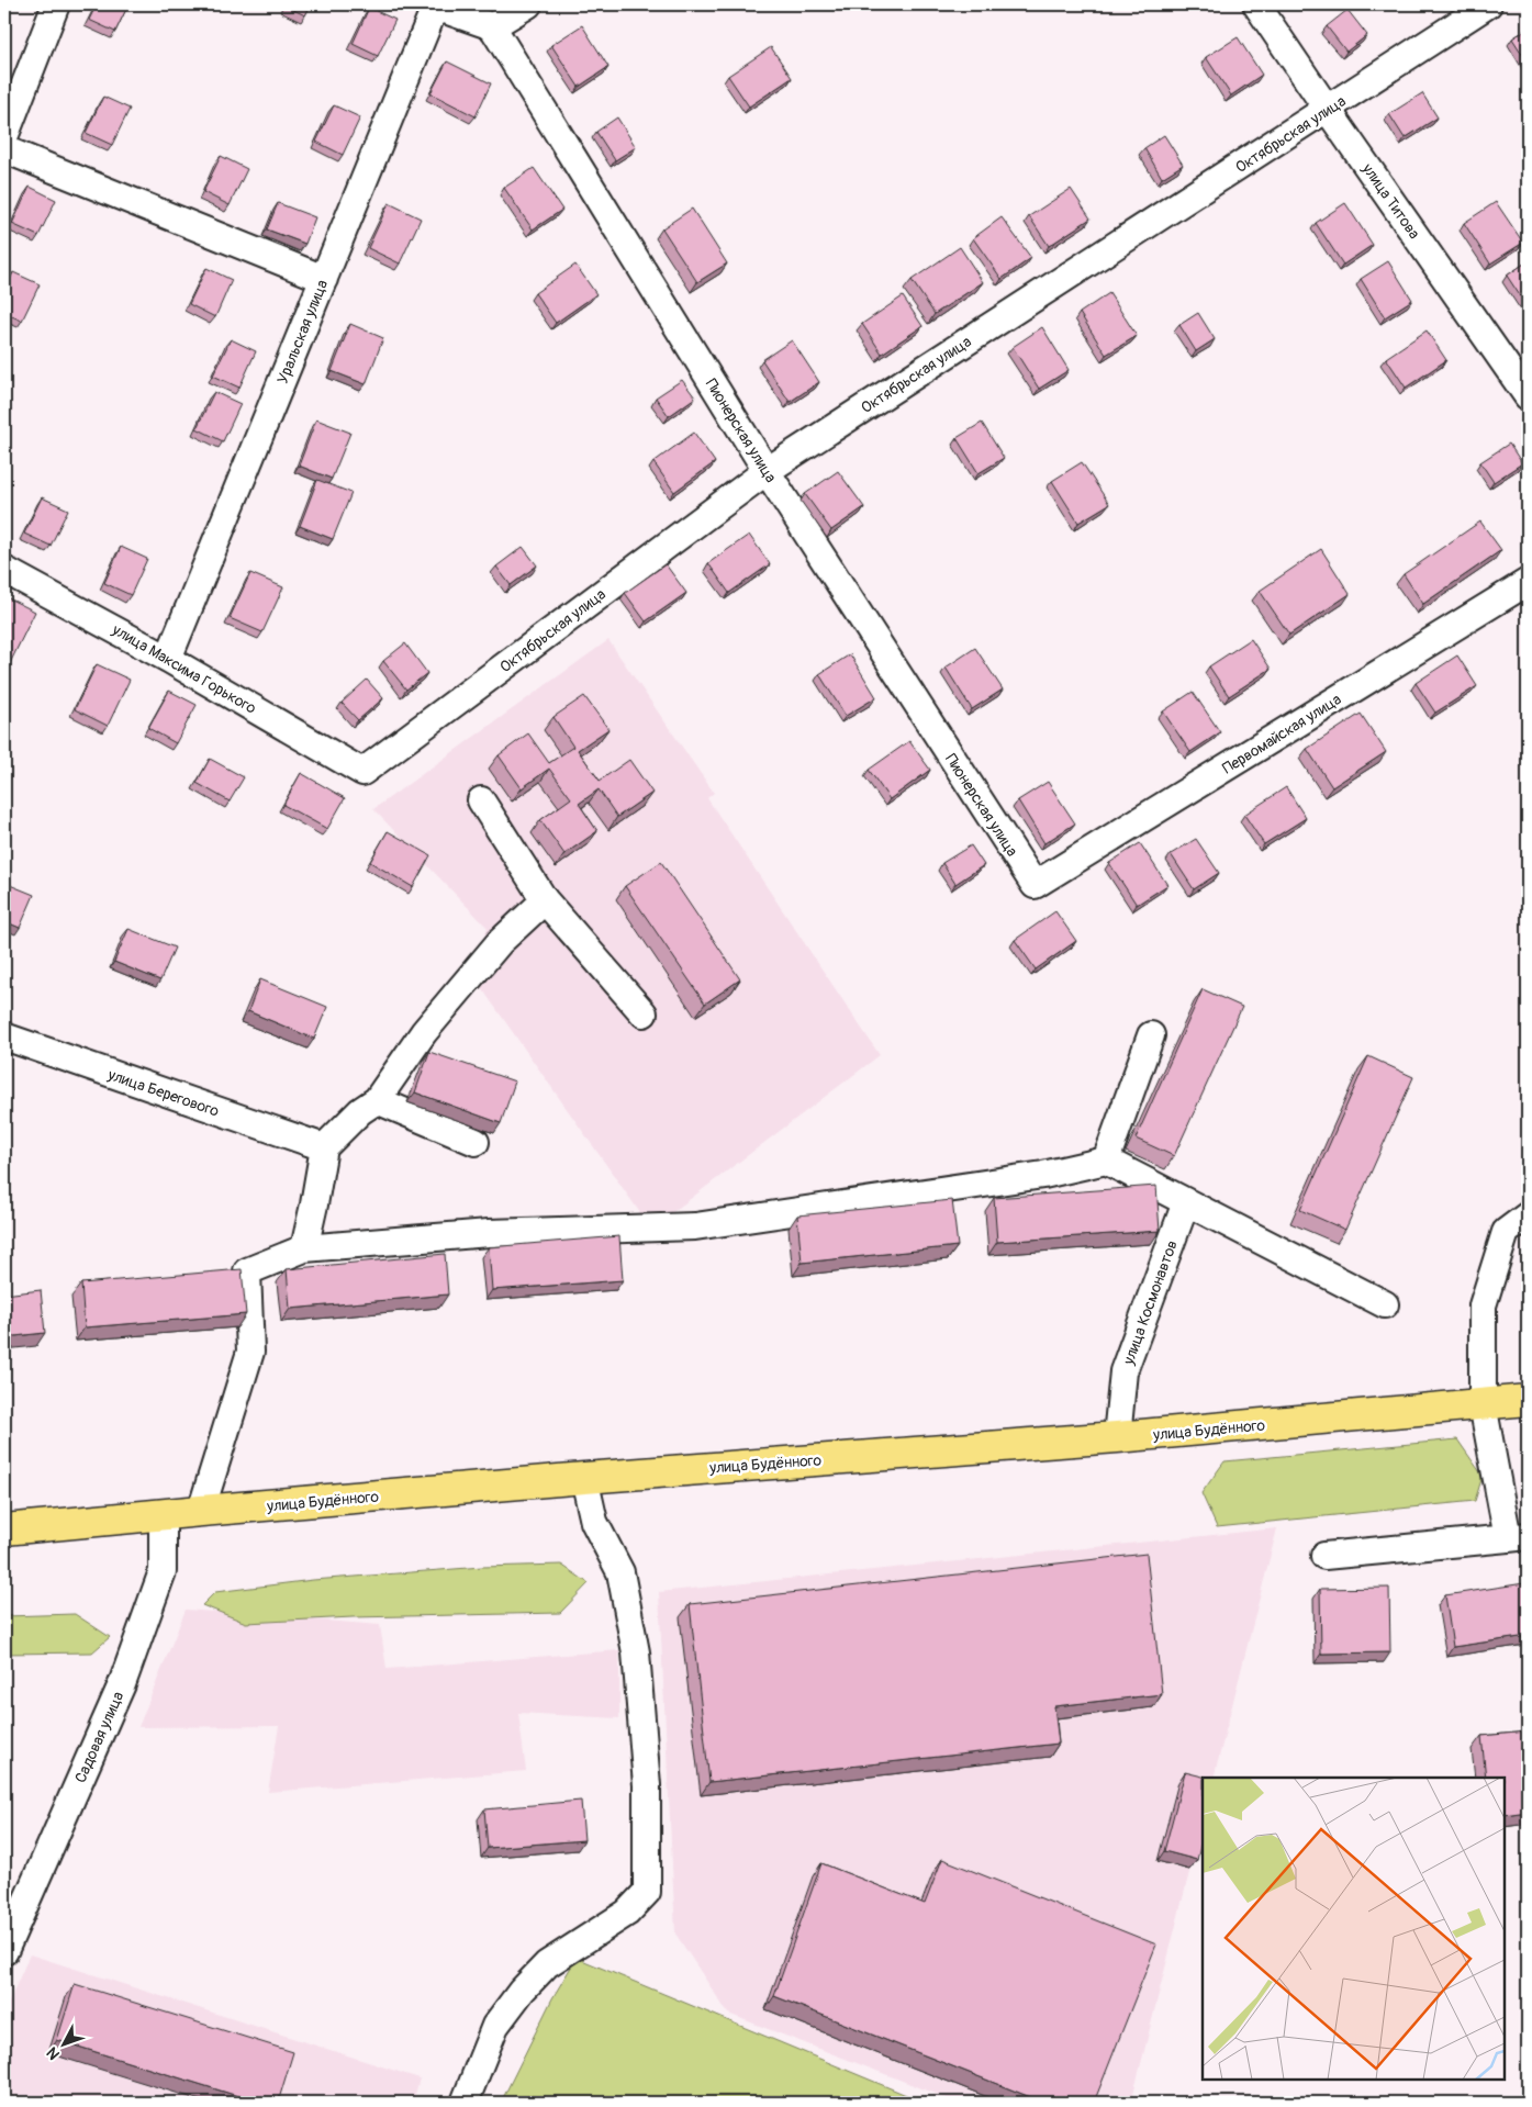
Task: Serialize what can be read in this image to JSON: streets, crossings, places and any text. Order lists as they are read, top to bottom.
{
  "streets": {
    "main road": ["улица Будённого"],
    "street": [
      "Октябрьская улица",
      "улица Титова",
      "Уральская улица",
      "Пионерская улица",
      "улица Максима Горького",
      "Первомайская улица",
      "улица Берегового",
      "улица Космонавтов",
      "Садовая улица"
    ]
  },
  "crossings": [
    ["Октябрьская улица", "улица Титова"],
    ["Октябрьская улица", "Пионерская улица"],
    ["Октябрьская улица", "улица Максима Горького"],
    ["Уральская улица", "улица Максима Горького"],
    ["Пионерская улица", "Первомайская улица"],
    ["улица Космонавтов", "улица Будённого"],
    ["улица Будённого", "Садовая улица"]
  ],
  "north": "bottom left"
}
